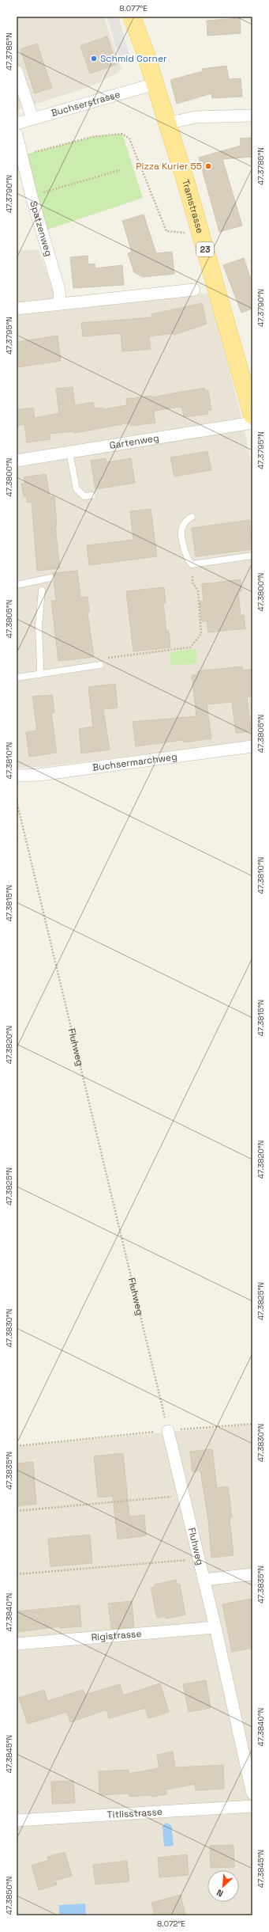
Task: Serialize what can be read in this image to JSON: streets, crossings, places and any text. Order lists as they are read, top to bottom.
{
  "streets": {
    "main road": ["Tramstrasse", "23"],
    "street": [
      "Buchserstrasse",
      "Spatzenweg",
      "Gartenweg",
      "Buchsermarchweg",
      "Fluhweg",
      "Rigistrasse",
      "Titlisstrasse"
    ]
  },
  "crossings": [
    ["Buchserstrasse", "Tramstrasse"],
    ["Fluhweg", "Rigistrasse"]
  ],
  "places": ["Schmid Corner", "Pizza Kurier 55"],
  "north": "bottom left",
  "coordinates": [
    "8.077°E",
    "47.3785°N",
    "47.3790°N",
    "47.3795°N",
    "47.3800°N",
    "47.3805°N",
    "47.3810°N",
    "47.3815°N",
    "47.3820°N",
    "47.3825°N",
    "47.3830°N",
    "47.3835°N",
    "47.3840°N",
    "47.3845°N",
    "47.3850°N",
    "8.072°E"
  ]
}
